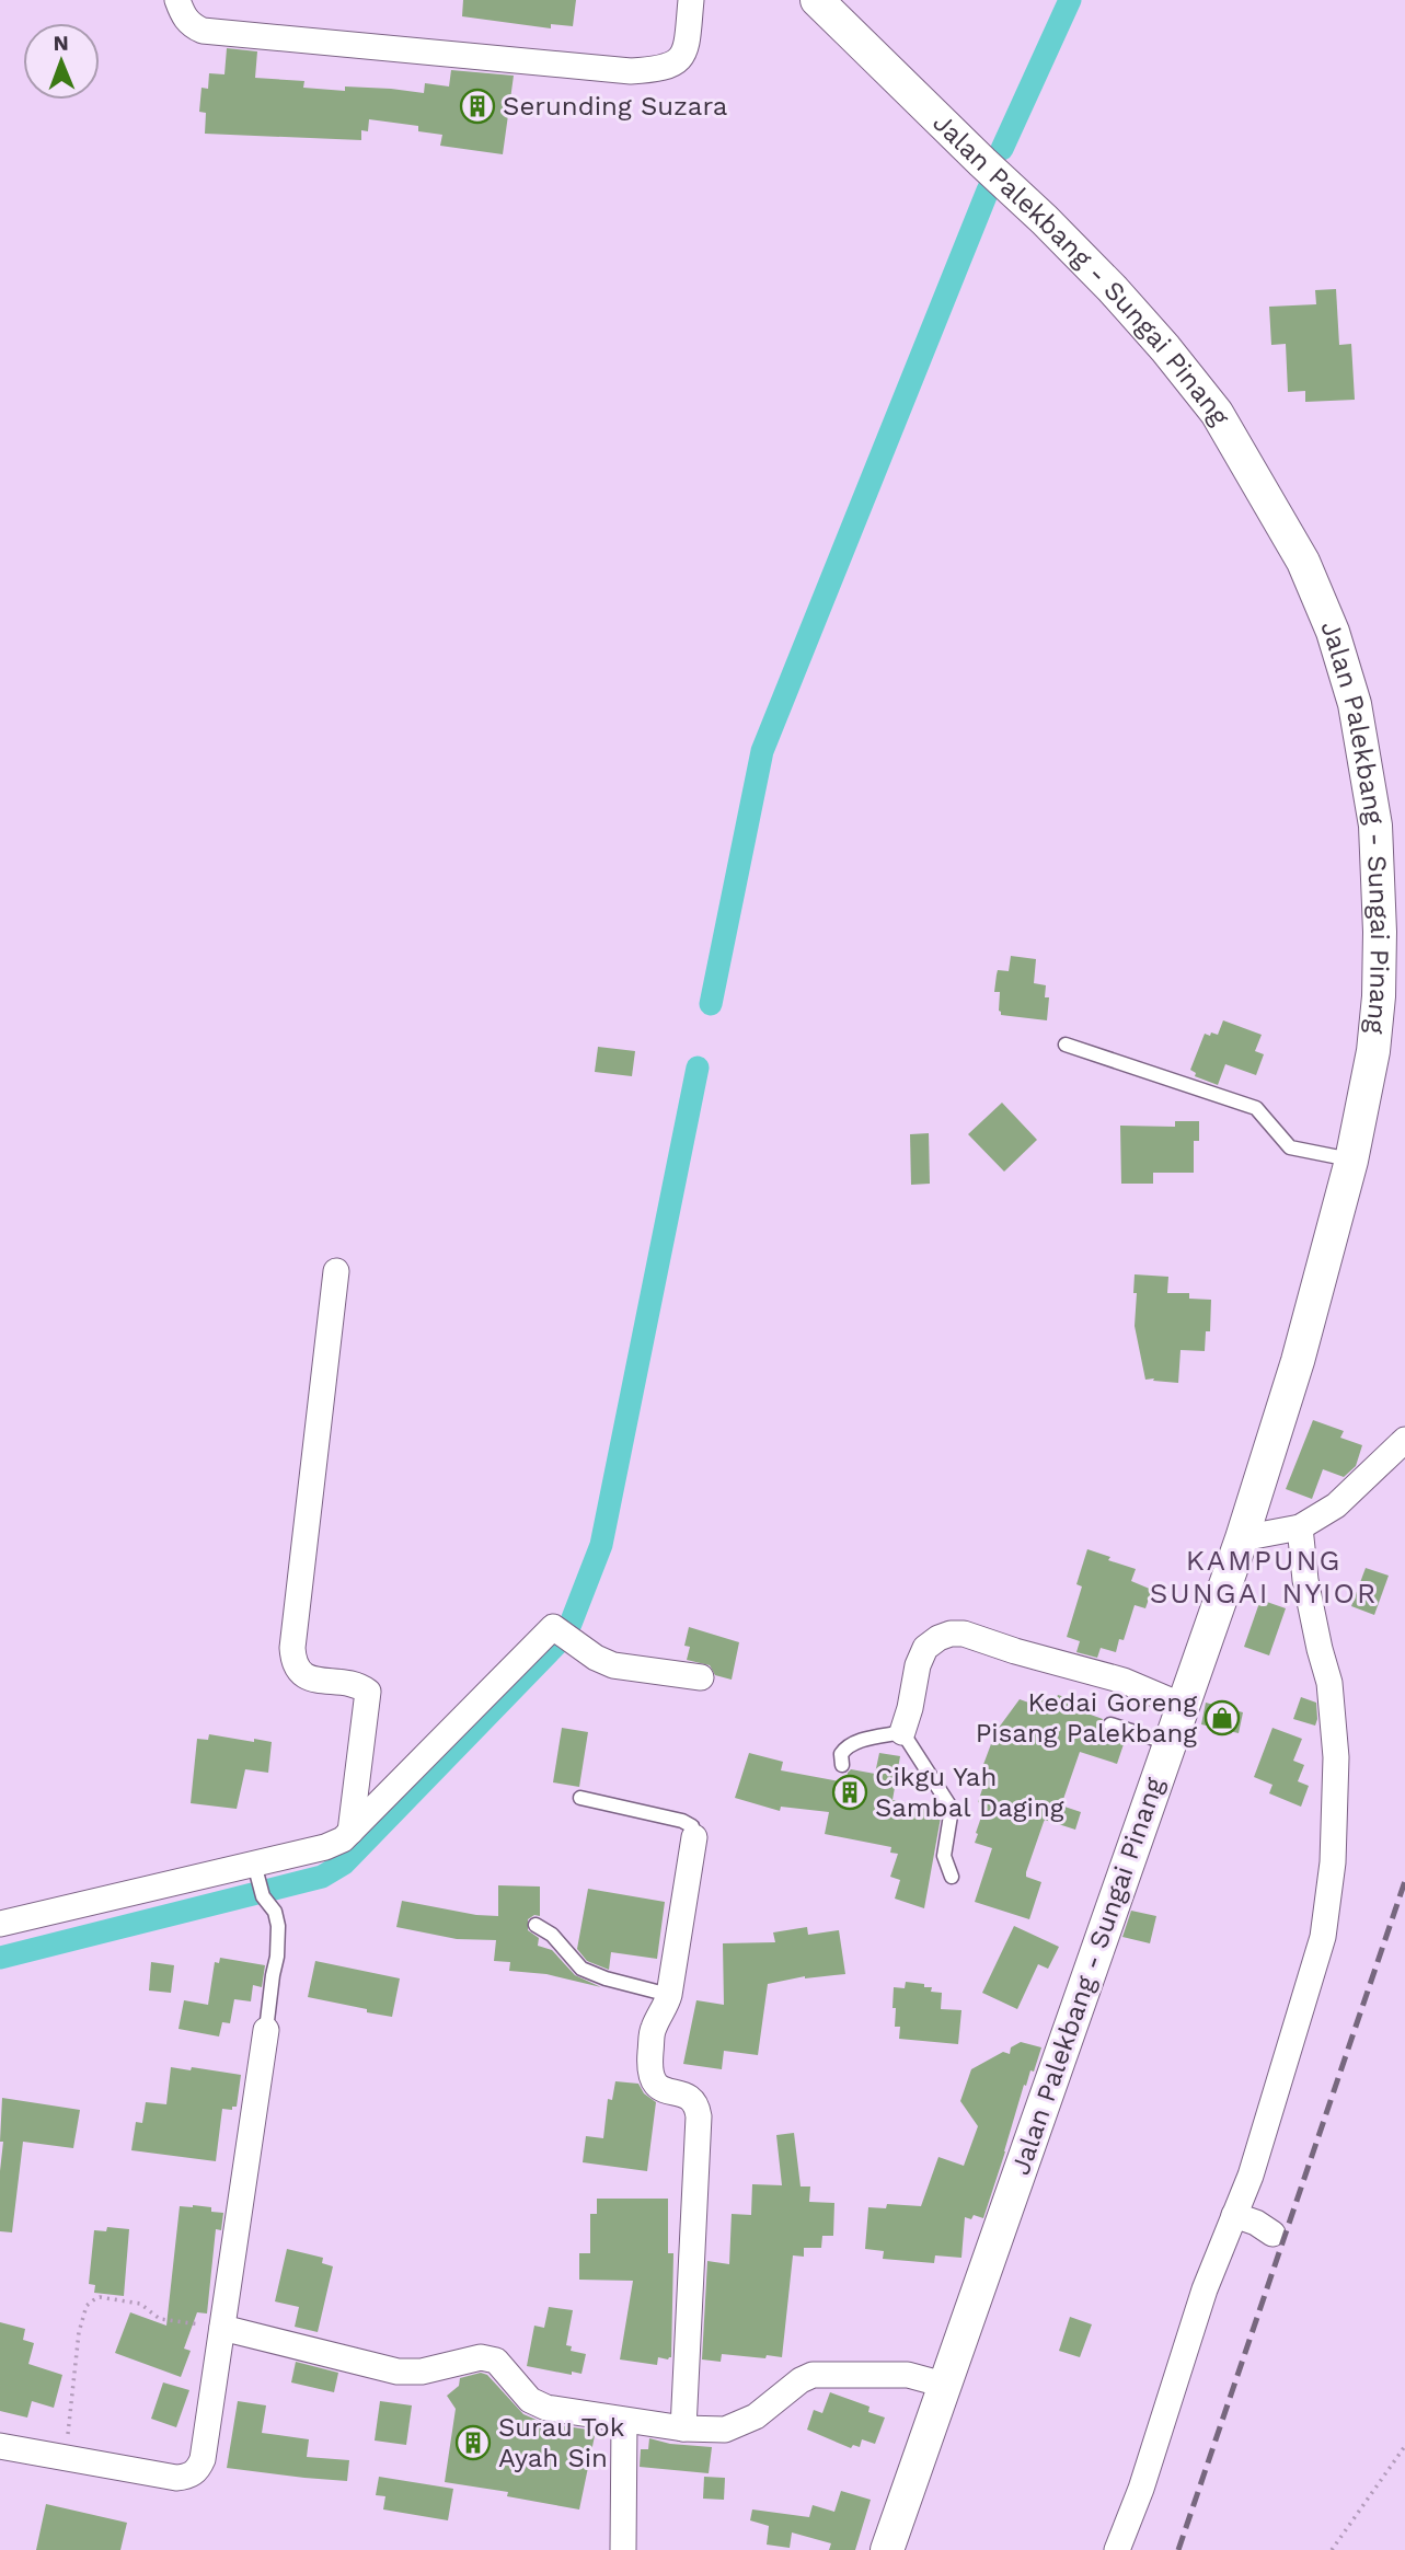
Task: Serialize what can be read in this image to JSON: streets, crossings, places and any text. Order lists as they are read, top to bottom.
{
  "streets": {
    "street": ["Jalan Palekbang - Sungai Pinang"]
  },
  "districts": ["KAMPUNG SUNGAI NYIOR"],
  "places": {
    "building": ["Serunding Suzara", "Cikgu Yah Sambal Daging", "Surau Tok Ayah Sin"],
    "shop": ["Kedai Goreng Pisang Palekbang"]
  },
  "north": "top"
}
